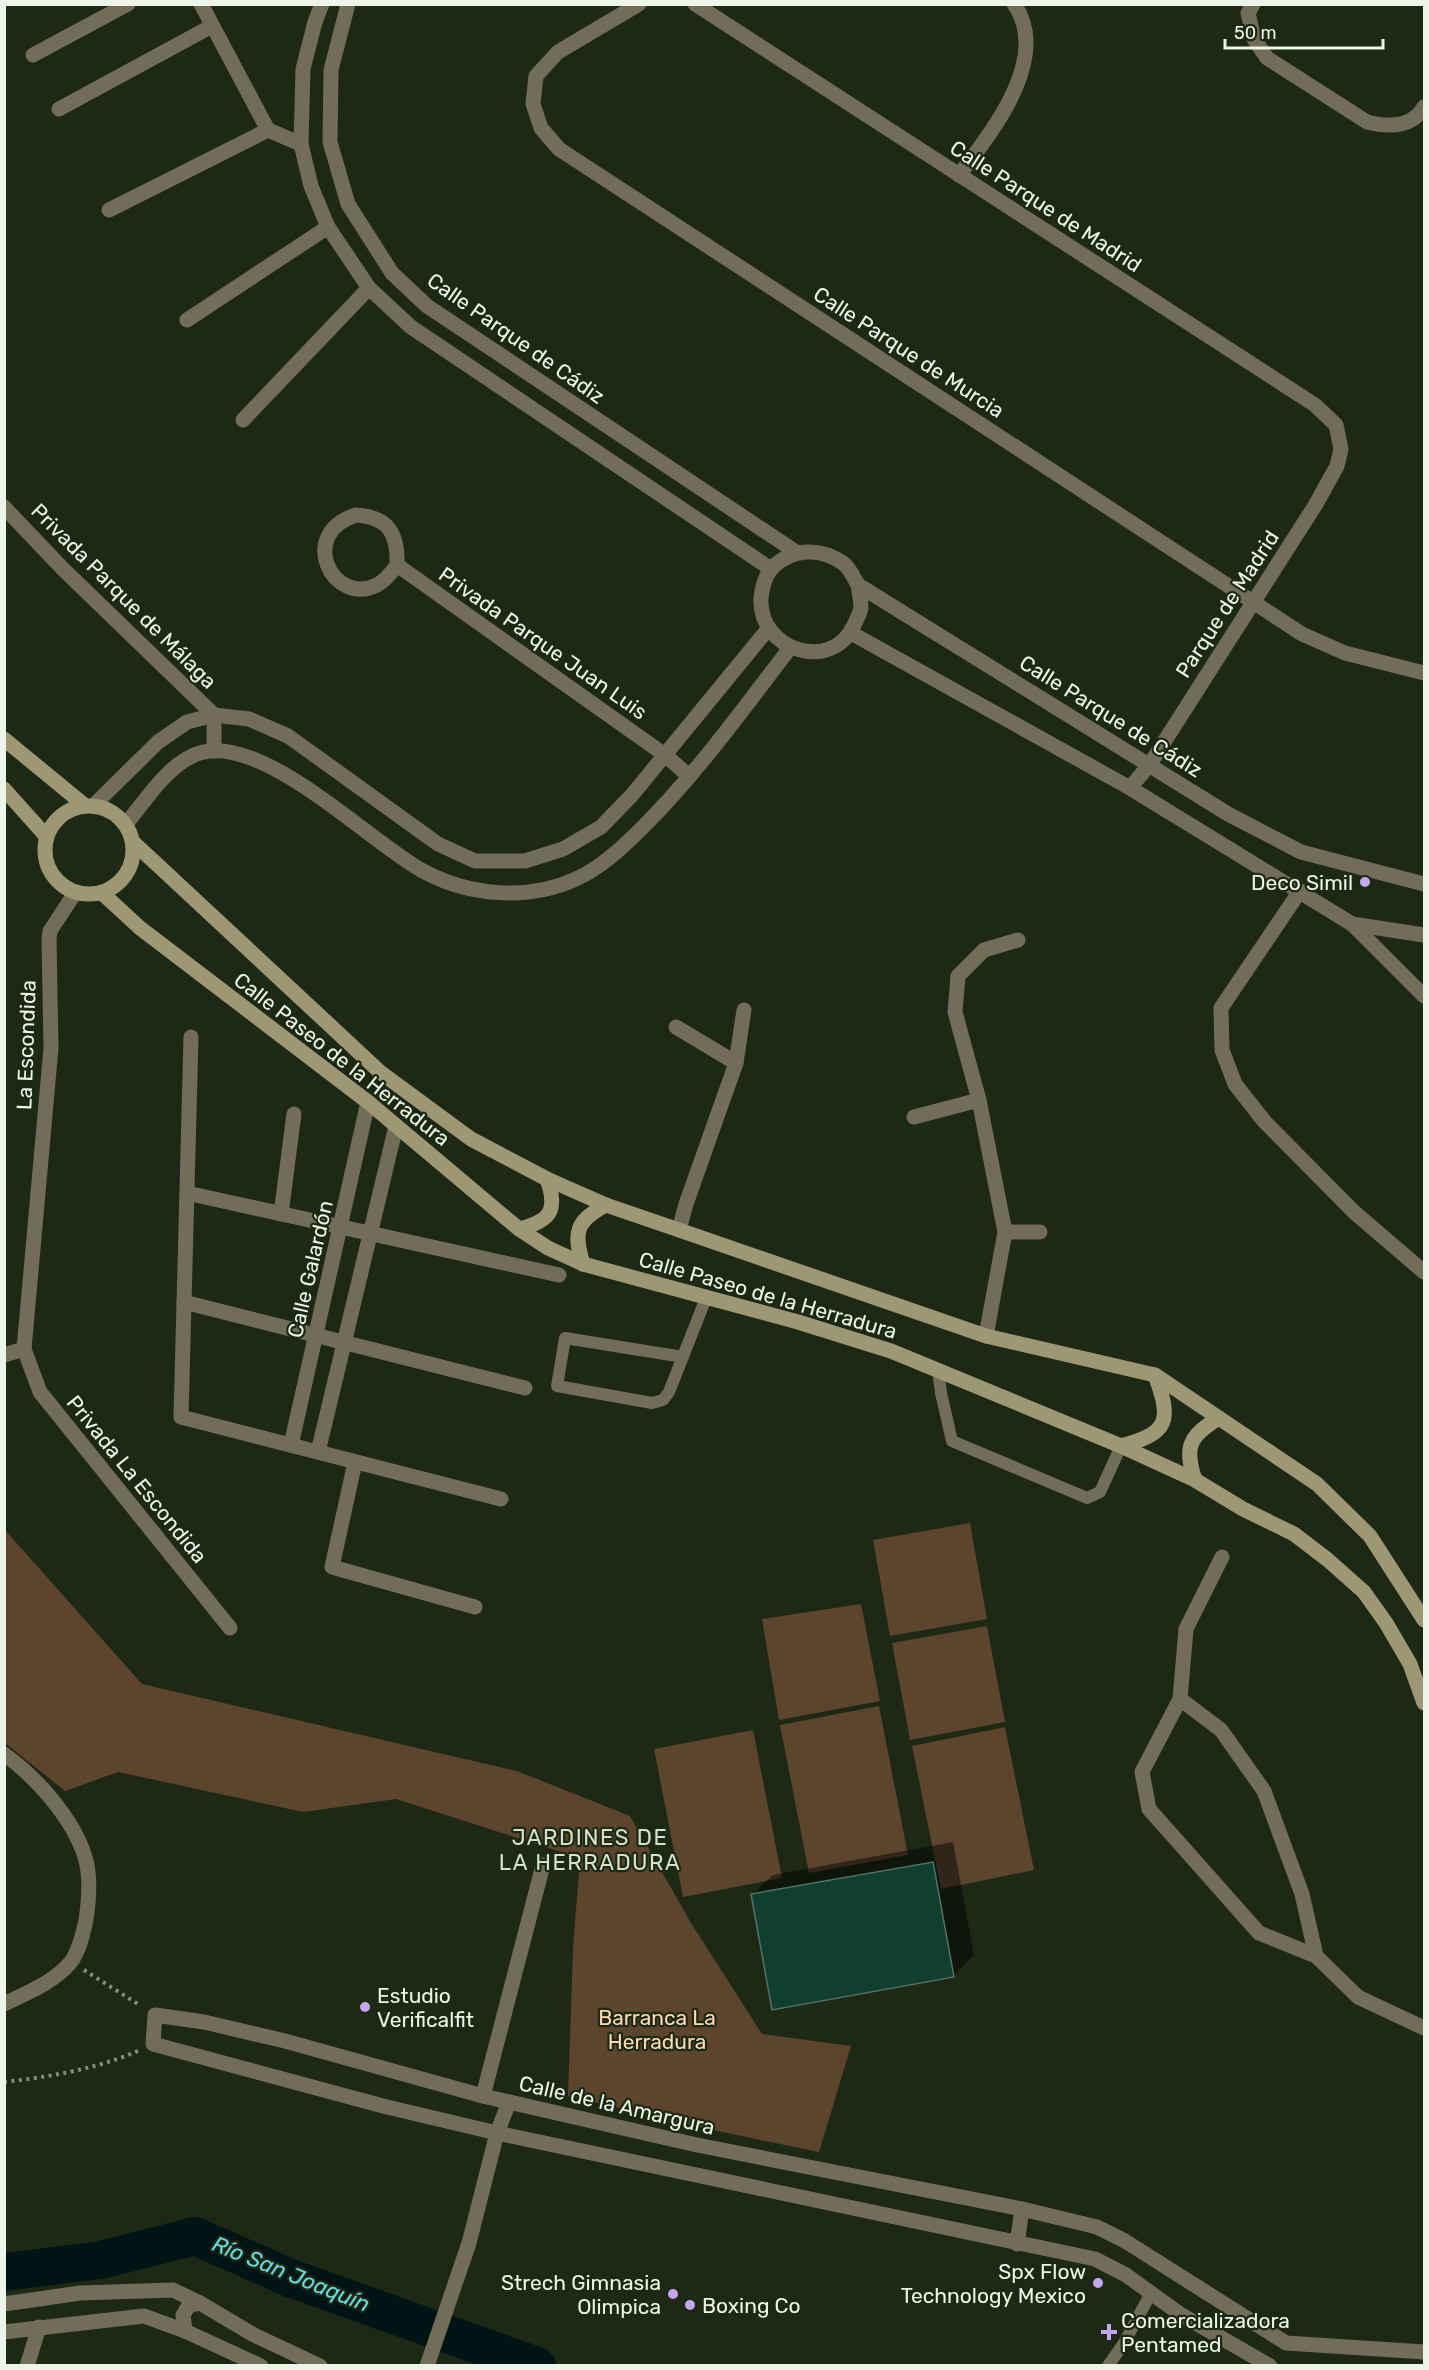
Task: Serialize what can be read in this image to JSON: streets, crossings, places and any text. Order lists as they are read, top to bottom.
{
  "streets": {
    "main road": ["Calle Paseo de la Herradura"],
    "street": [
      "Calle Parque de Madrid",
      "Calle Parque de Cádiz",
      "Calle Parque de Murcia",
      "Privada Parque de Málaga",
      "Parque de Madrid",
      "Privada Parque Juan Luis",
      "La Escondida",
      "Calle Galardón",
      "Privada La Escondida",
      "Calle de la Amargura"
    ]
  },
  "crossings": [
    ["Calle Parque de Madrid", "Parque de Madrid"],
    ["Calle Parque de Cádiz", "Parque de Madrid"],
    ["Calle Parque de Murcia", "Parque de Madrid"],
    ["La Escondida", "Calle Paseo de la Herradura"],
    ["La Escondida", "Privada La Escondida"],
    ["Calle Paseo de la Herradura", "Calle Galardón"]
  ],
  "districts": ["JARDINES DE LA HERRADURA"],
  "water": ["Río San Joaquín"],
  "parks": ["Barranca La Herradura"],
  "places": {
    "other": [
      "Deco Simil",
      "Estudio Verificalfit",
      "Spx Flow Technology Mexico",
      "Strech Gimnasia Olimpica",
      "Boxing Co"
    ],
    "health": ["Comercializadora Pentamed"]
  },
  "scale_bar": "50 m"
}
